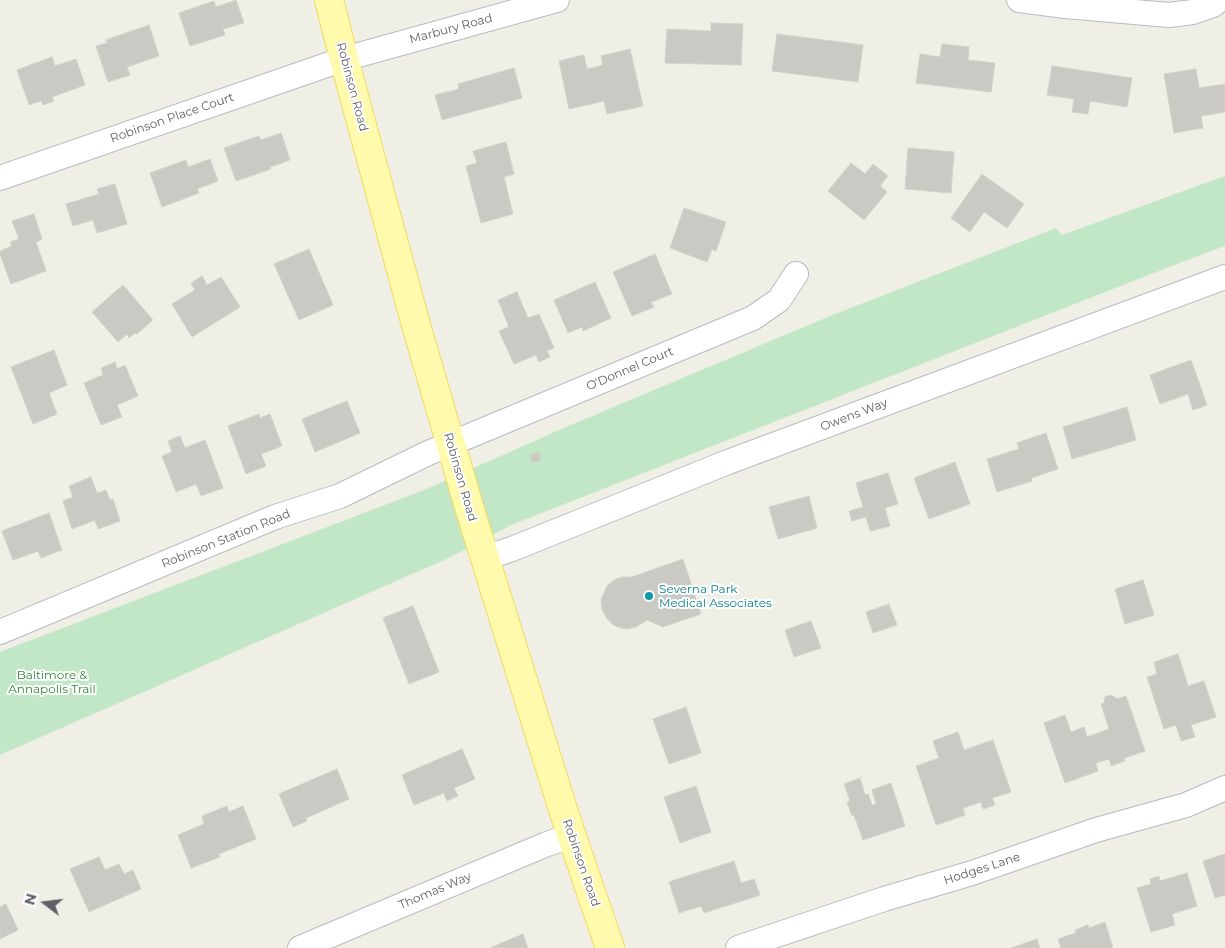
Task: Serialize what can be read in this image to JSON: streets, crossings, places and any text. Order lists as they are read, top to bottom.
{
  "streets": {
    "main road": ["Robinson Road"],
    "street": [
      "Marbury Road",
      "Robinson Place Court",
      "O'Donnel Court",
      "Owens Way",
      "Robinson Station Road",
      "Hodges Lane",
      "Thomas Way"
    ]
  },
  "crossings": [
    ["Marbury Road", "Robinson Road"],
    ["Marbury Road", "Robinson Place Court"],
    ["Robinson Road", "Robinson Place Court"],
    ["Robinson Road", "O'Donnel Court"],
    ["Robinson Road", "Owens Way"],
    ["Robinson Road", "Robinson Station Road"],
    ["Robinson Road", "Thomas Way"],
    ["O'Donnel Court", "Robinson Station Road"]
  ],
  "parks": ["Baltimore & Annapolis Trail"],
  "places": ["Severna Park Medical Associates"],
  "north": "left"
}
